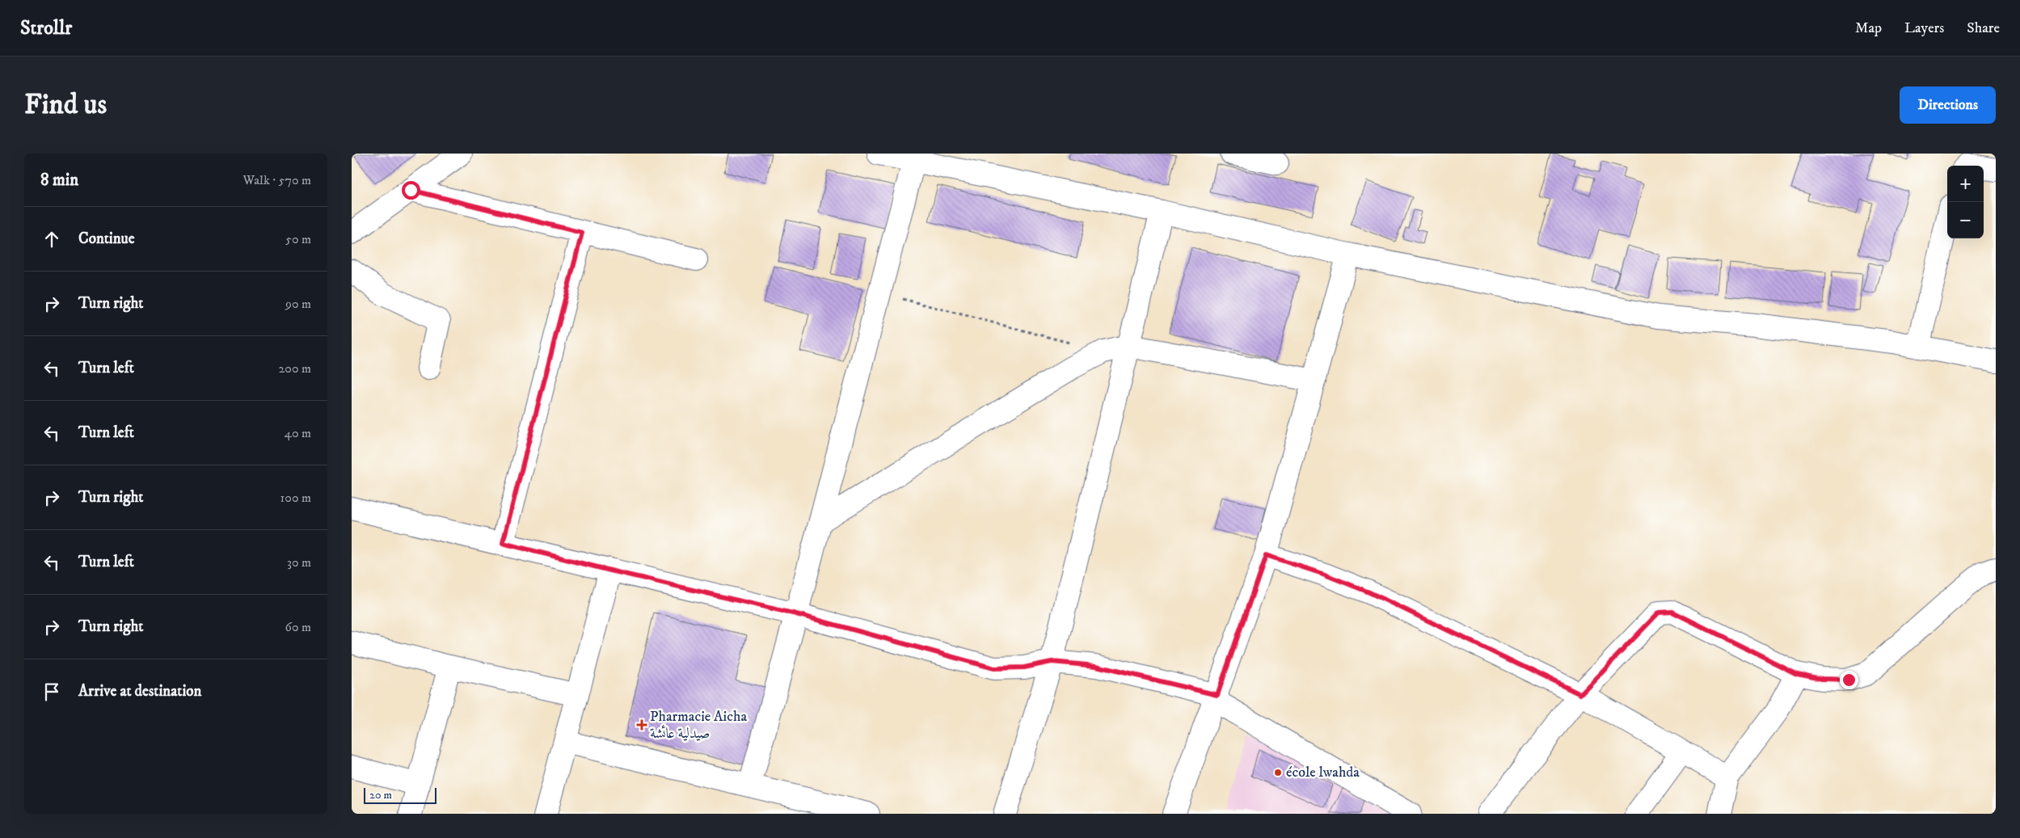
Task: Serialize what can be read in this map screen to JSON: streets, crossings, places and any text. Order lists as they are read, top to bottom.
{
  "places": {
    "health": ["Pharmacie Aicha صيدلية عائشة"],
    "other": ["école lwahda"]
  },
  "scale_bar": "20 m",
  "page": {
    "header": "Strollr",
    "nav": ["Map", "Layers", "Share"],
    "buttons": "Directions",
    "title": "Find us",
    "heading": ["8 min", "Walk · 570 m"],
    "map_buttons": ["+", "−"],
    "list": [
      ["Continue", "50 m"],
      ["Turn right", "90 m"],
      ["Turn left", "200 m"],
      ["Turn left", "40 m"],
      ["Turn right", "100 m"],
      ["Turn left", "30 m"],
      ["Turn right", "60 m"],
      "Arrive at destination"
    ],
    "scale": "20 m"
  }
}
